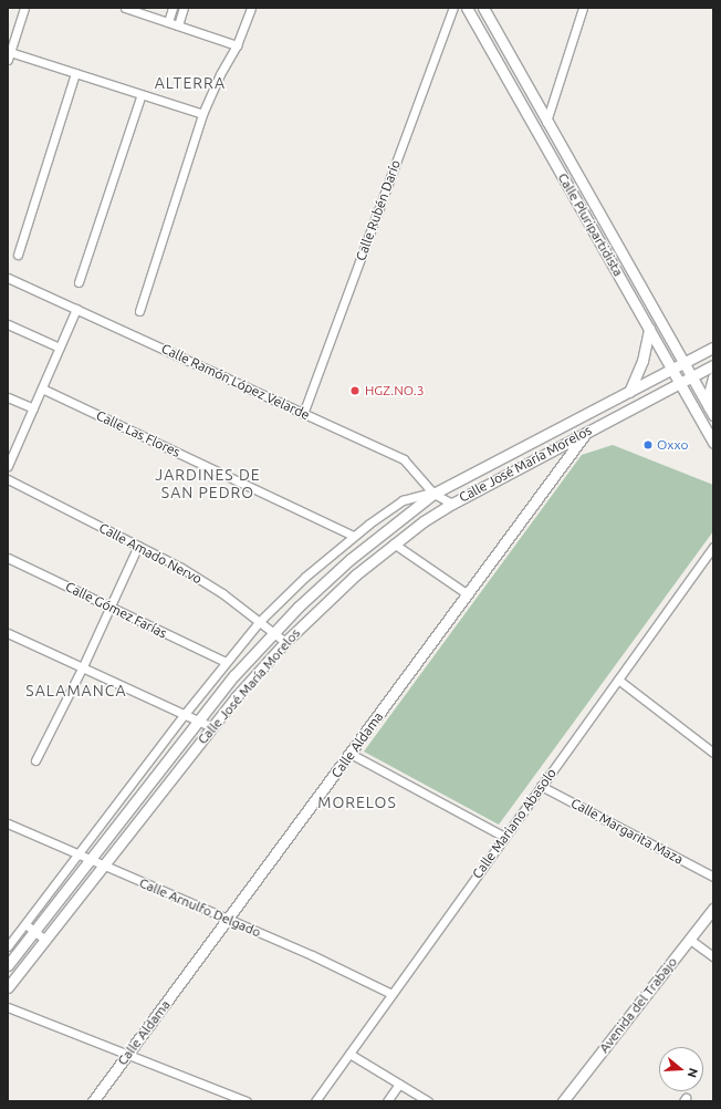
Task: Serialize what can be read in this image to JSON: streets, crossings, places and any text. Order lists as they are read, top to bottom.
{
  "streets": {
    "street": [
      "Calle Rubén Darío",
      "Calle Pluripartidista",
      "Calle Ramón López Velarde",
      "Calle Las Flores",
      "Calle José María Morelos",
      "Calle Amado Nervo",
      "Calle Gómez Farías",
      "Calle Aldama",
      "Calle Mariano Abasolo",
      "Calle Margarita Maza",
      "Calle Arnulfo Delgado",
      "Avenida del Trabajo"
    ]
  },
  "crossings": [
    ["Calle Rubén Darío", "Calle Ramón López Velarde"],
    ["Calle Pluripartidista", "Calle José María Morelos"],
    ["Calle Ramón López Velarde", "Calle José María Morelos"],
    ["Calle José María Morelos", "Calle Amado Nervo"],
    ["Calle José María Morelos", "Calle Aldama"],
    ["Calle José María Morelos", "Calle Arnulfo Delgado"],
    ["Calle Aldama", "Calle Arnulfo Delgado"],
    ["Calle Mariano Abasolo", "Calle Margarita Maza"],
    ["Calle Mariano Abasolo", "Calle Arnulfo Delgado"]
  ],
  "districts": [
    "ALTERRA",
    "JARDINES DE SAN PEDRO",
    "SALAMANCA",
    "MORELOS"
  ],
  "places": ["HGZ.NO.3", "Oxxo"],
  "north": "right"
}
